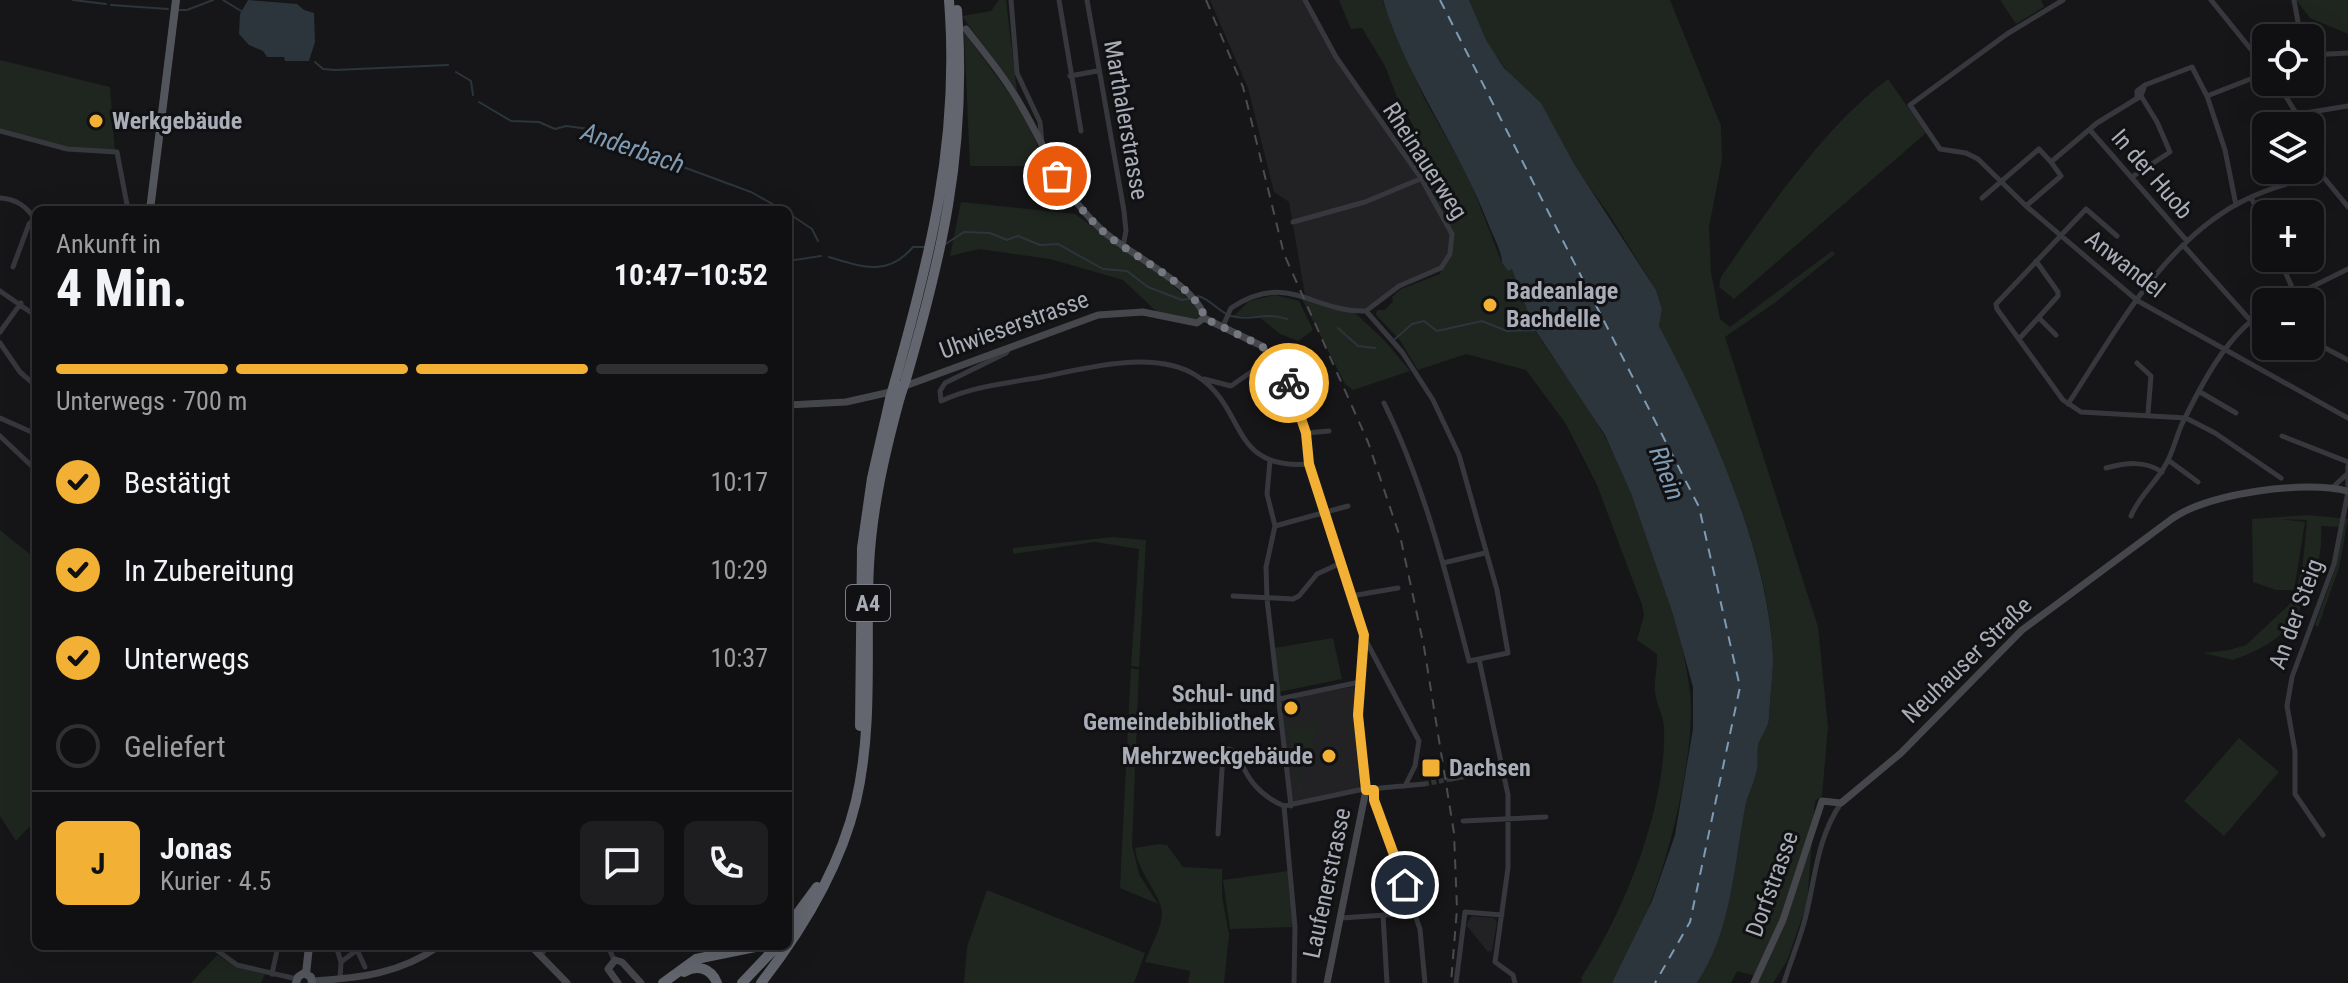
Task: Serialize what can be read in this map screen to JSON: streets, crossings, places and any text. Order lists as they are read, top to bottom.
{
  "streets": {
    "highway": ["A4"],
    "street": [
      "Marthalerstrasse",
      "Rheinauerweg",
      "In der Huob",
      "Anwandel",
      "Uhwieserstrasse",
      "An der Steig",
      "Neuhauser Straße",
      "Laufenerstrasse",
      "Dorfstrasse"
    ]
  },
  "crossings": [
    ["Uhwieserstrasse", "A4"],
    ["An der Steig", "Neuhauser Straße"],
    ["Neuhauser Straße", "Dorfstrasse"]
  ],
  "water": ["Anderbach", "Rhein"],
  "places": {
    "other": [
      "Werkgebäude",
      "Badeanlage Bachdelle",
      "Schul- und Gemeindebibliothek",
      "Mehrzweckgebäude"
    ],
    "transit": ["Dachsen"]
  },
  "page": {
    "map_buttons": ["+", "−"],
    "heading": ["4 Min.", "Ankunft in", "10:47–10:52"],
    "panel": ["Jonas", "Kurier · 4.5"],
    "bar": "Unterwegs · 700 m",
    "list": [
      ["Bestätigt", "10:17"],
      ["In Zubereitung", "10:29"],
      ["Unterwegs", "10:37"],
      "Geliefert"
    ],
    "round": "J"
  }
}
